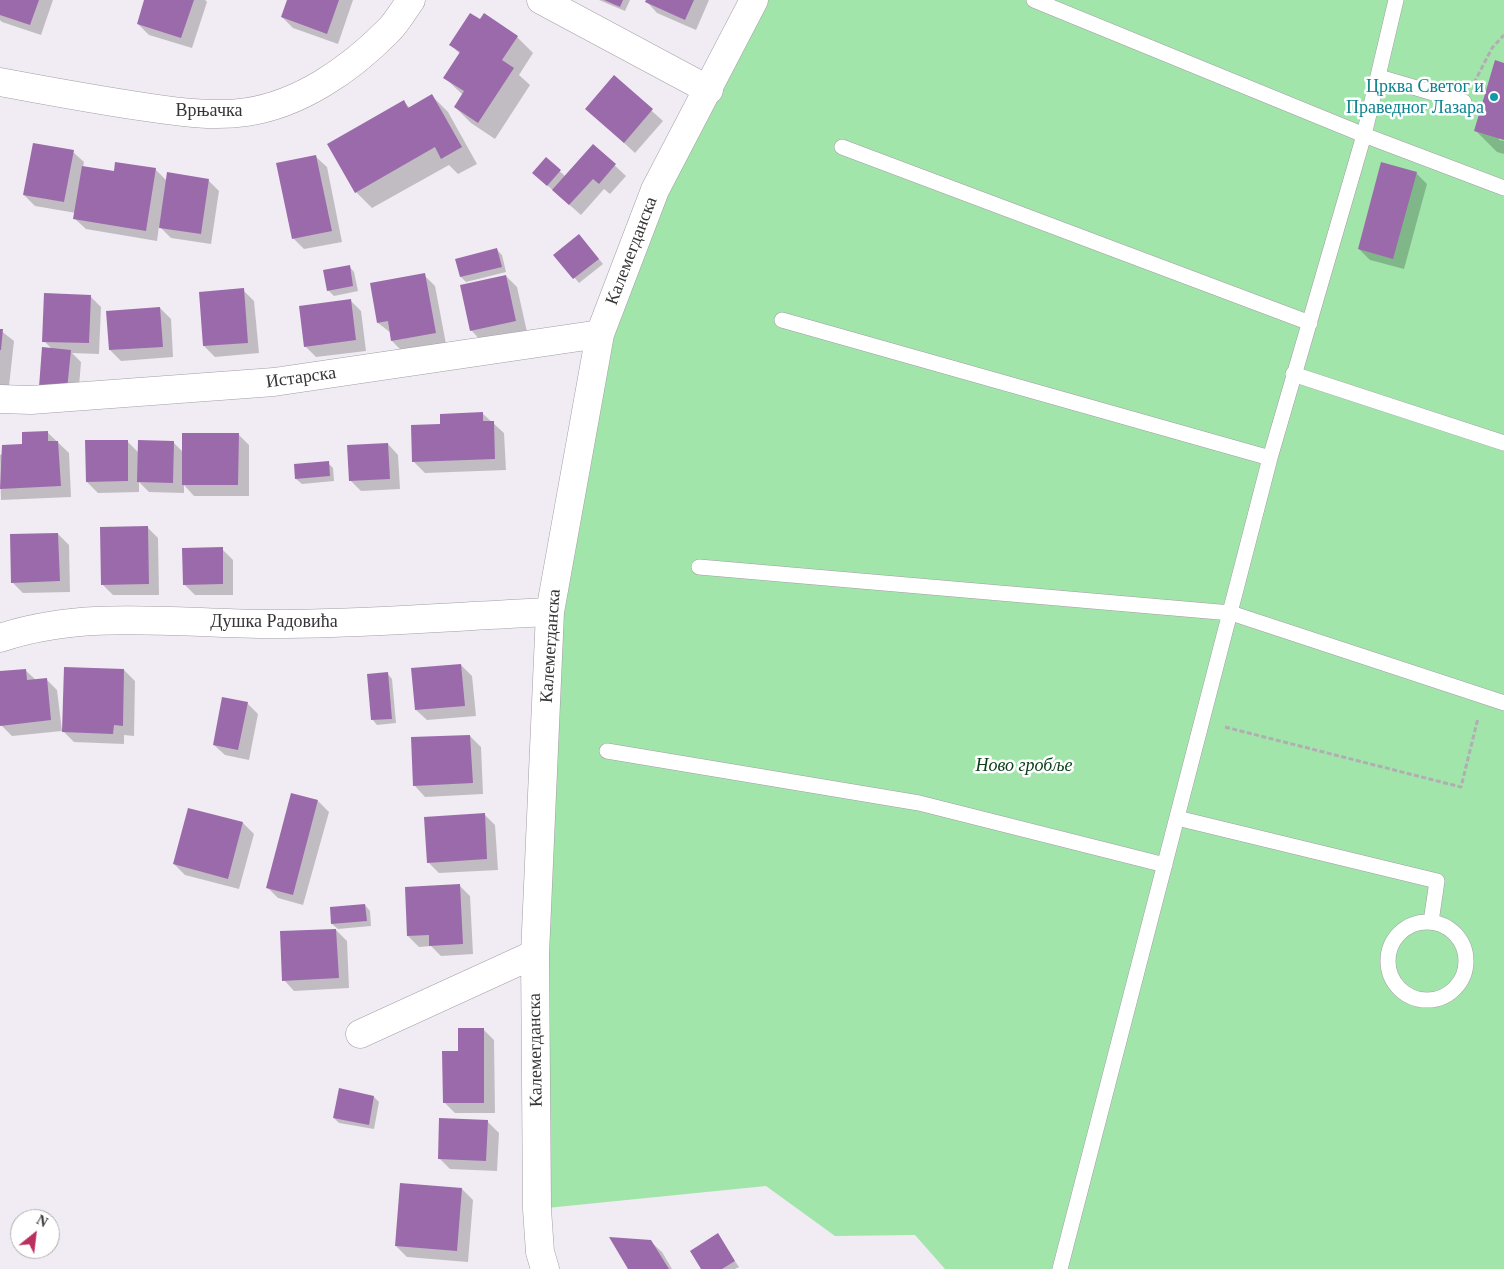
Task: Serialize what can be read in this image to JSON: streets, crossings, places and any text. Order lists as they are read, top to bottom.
{
  "streets": {
    "street": [
      "Врњачка",
      "Калемегданска",
      "Истарска",
      "Душка Радовића"
    ]
  },
  "crossings": [
    ["Калемегданска", "Истарска"],
    ["Калемегданска", "Душка Радовића"]
  ],
  "parks": ["Ново гробље"],
  "places": ["Црква Светог и Праведног Лазара"],
  "north": "top right"
}
